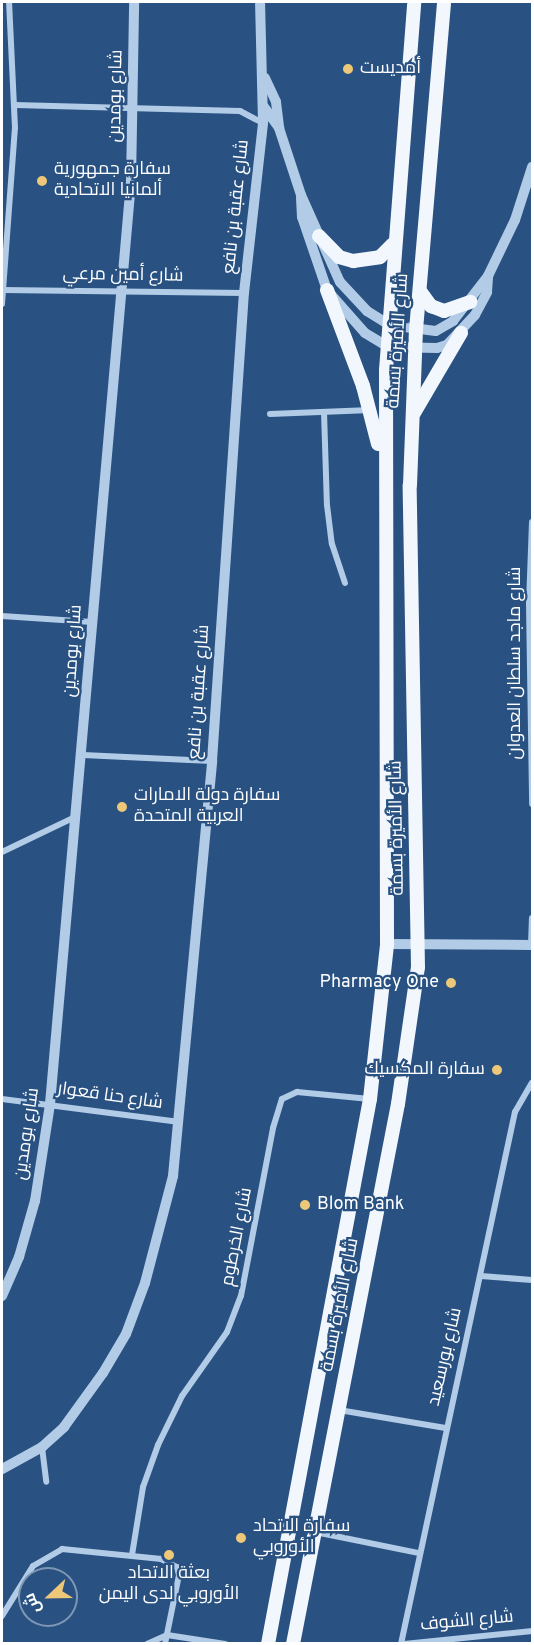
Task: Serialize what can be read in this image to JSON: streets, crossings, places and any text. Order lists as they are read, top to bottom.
{
  "streets": {
    "main road": ["شارع الأميرة بسمة"],
    "street": [
      "شارع بومدين",
      "شارع عقبة بن نافع",
      "شارع أمين مرعي",
      "شارع ماجد سلطان العدوان",
      "شارع حنا قعوار",
      "شارع الخرطوم",
      "شارع بورسعيد",
      "شارع الشوف"
    ]
  },
  "crossings": [
    ["شارع بومدين", "شارع أمين مرعي"],
    ["شارع بومدين", "شارع حنا قعوار"],
    ["شارع عقبة بن نافع", "شارع أمين مرعي"],
    ["شارع عقبة بن نافع", "شارع حنا قعوار"],
    ["شارع الأميرة بسمة", "شارع الخرطوم"],
    ["شارع بورسعيد", "شارع الشوف"]
  ],
  "places": [
    "أمديست",
    "سفارة جمهورية ألمانيا الاتحادية",
    "سفارة دولة الامارات العربية المتحدة",
    "Pharmacy One",
    "سفارة المكسيك",
    "Blom Bank",
    "سفارة الاتحاد الأوروبي",
    "بعثة الاتحاد الأوروبي لدى اليمن"
  ],
  "north": "left"
}
